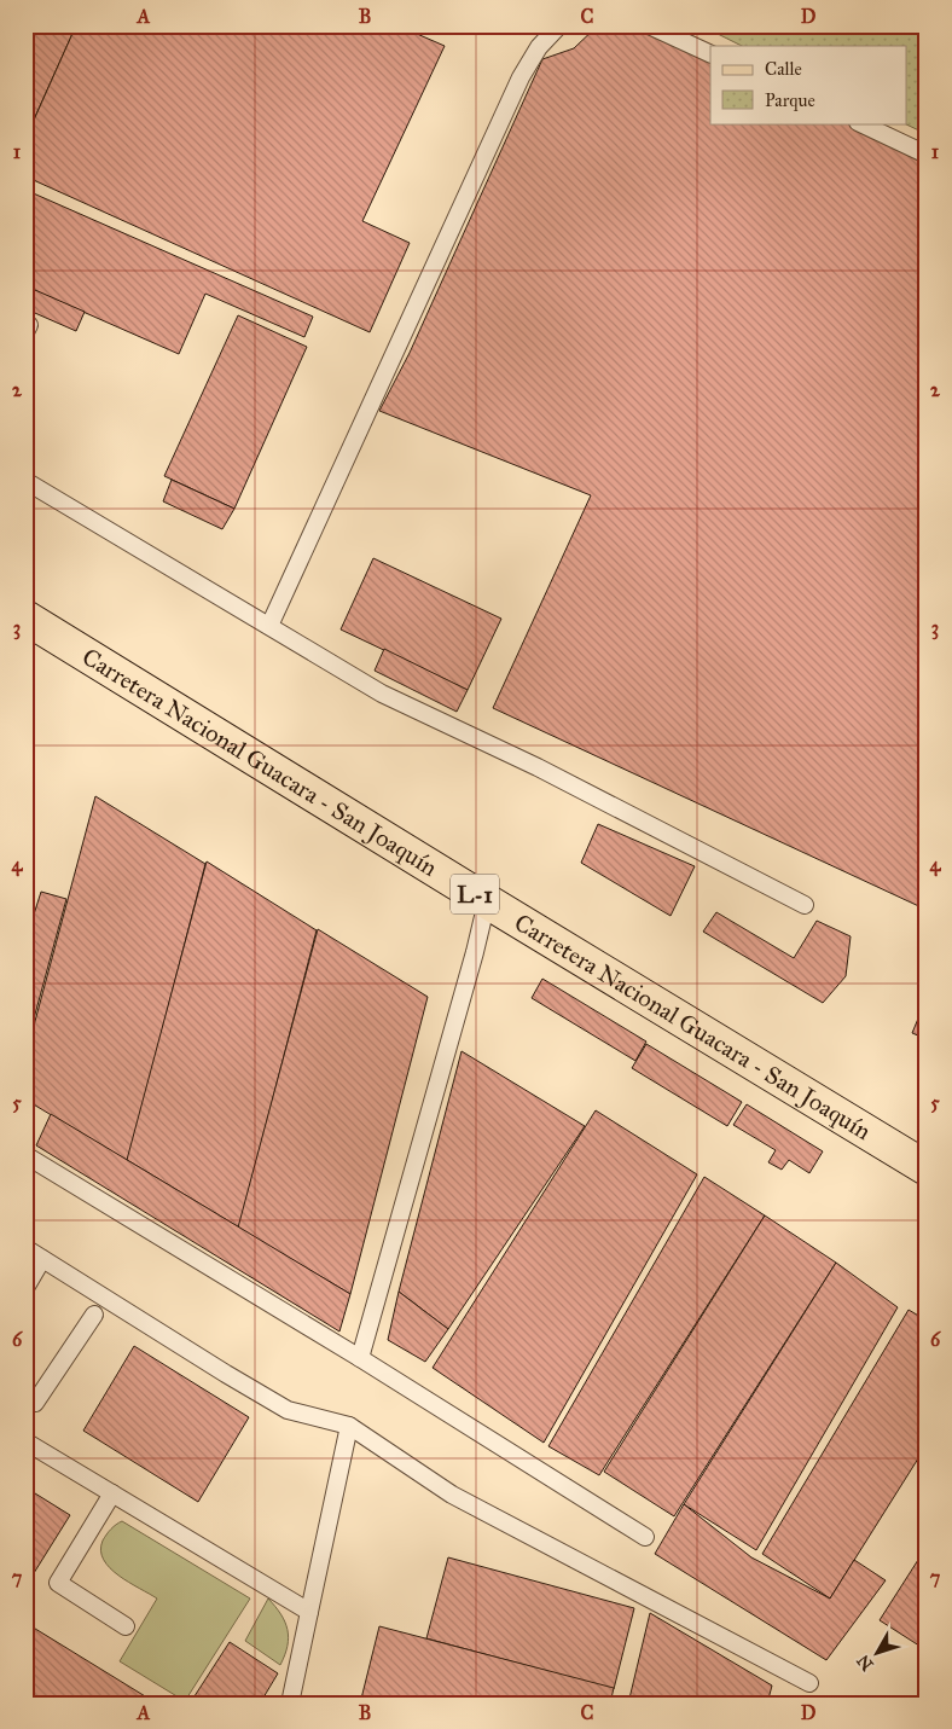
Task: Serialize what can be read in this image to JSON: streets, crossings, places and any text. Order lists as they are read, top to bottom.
{
  "streets": {
    "main road": ["Carretera Nacional Guacara - San Joaquín", "L-1"]
  },
  "legend": ["Calle", "Parque"],
  "north": "bottom left",
  "grid": {
    "columns": [
      "A",
      "B",
      "C",
      "D"
    ],
    "rows": [
      "1",
      "2",
      "3",
      "4",
      "5",
      "6",
      "7"
    ]
  }
}
